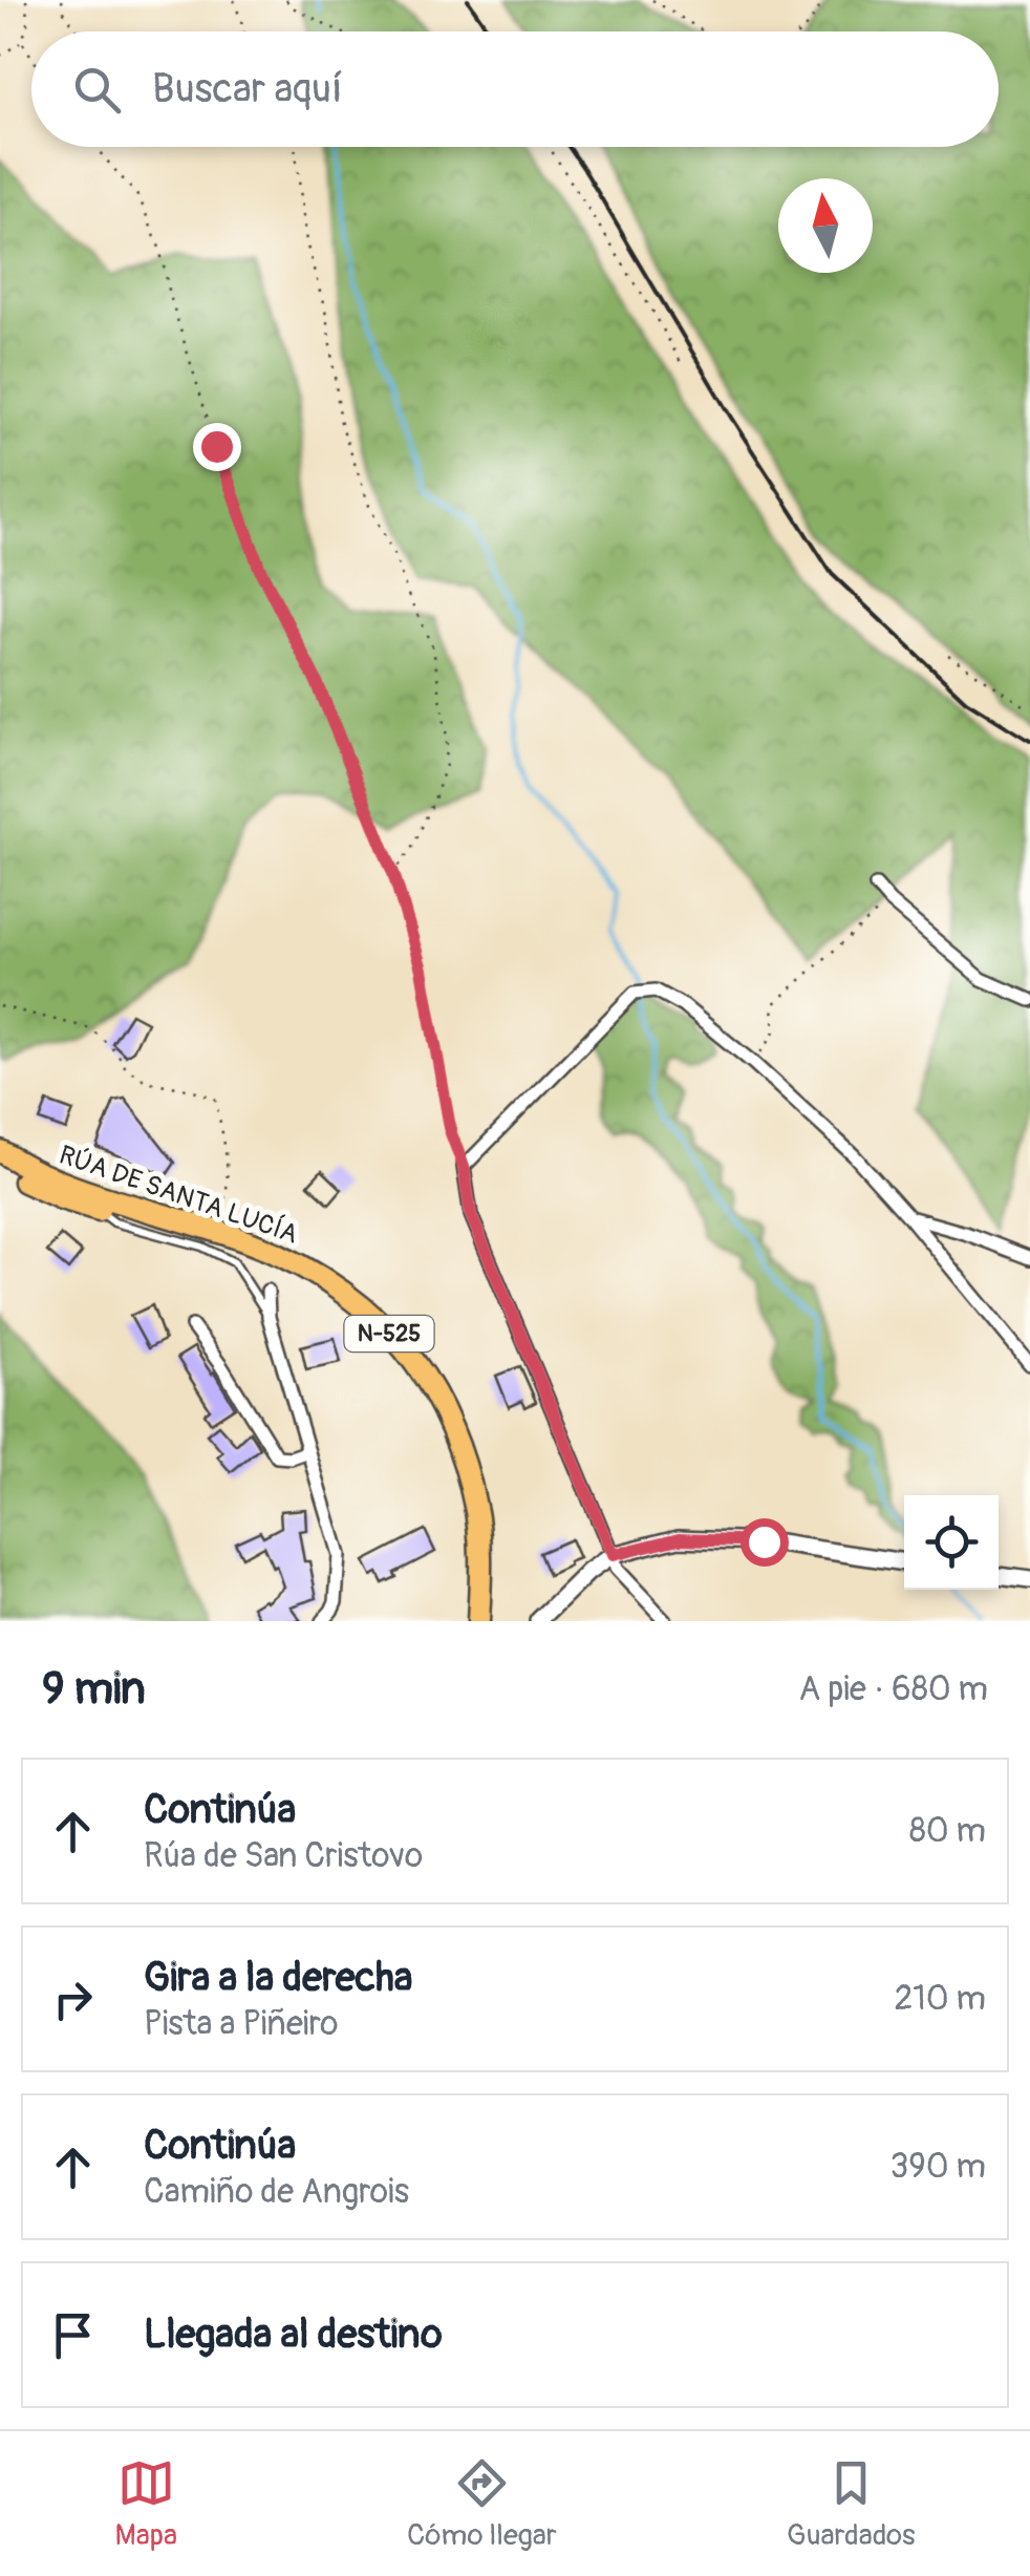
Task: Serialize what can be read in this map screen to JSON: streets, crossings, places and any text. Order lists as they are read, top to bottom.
{
  "streets": {
    "highway": ["RÚA DE SANTA LUCÍA", "N-525"]
  },
  "north": "top",
  "page": {
    "search": "Buscar aquí",
    "heading": ["9 min", "A pie · 680 m"],
    "list": [
      ["Continúa", "Rúa de San Cristovo", "80 m"],
      ["Gira a la derecha", "Pista a Piñeiro", "210 m"],
      ["Continúa", "Camiño de Angrois", "390 m"],
      "Llegada al destino"
    ],
    "nav": ["Mapa", "Cómo llegar", "Guardados"]
  }
}
